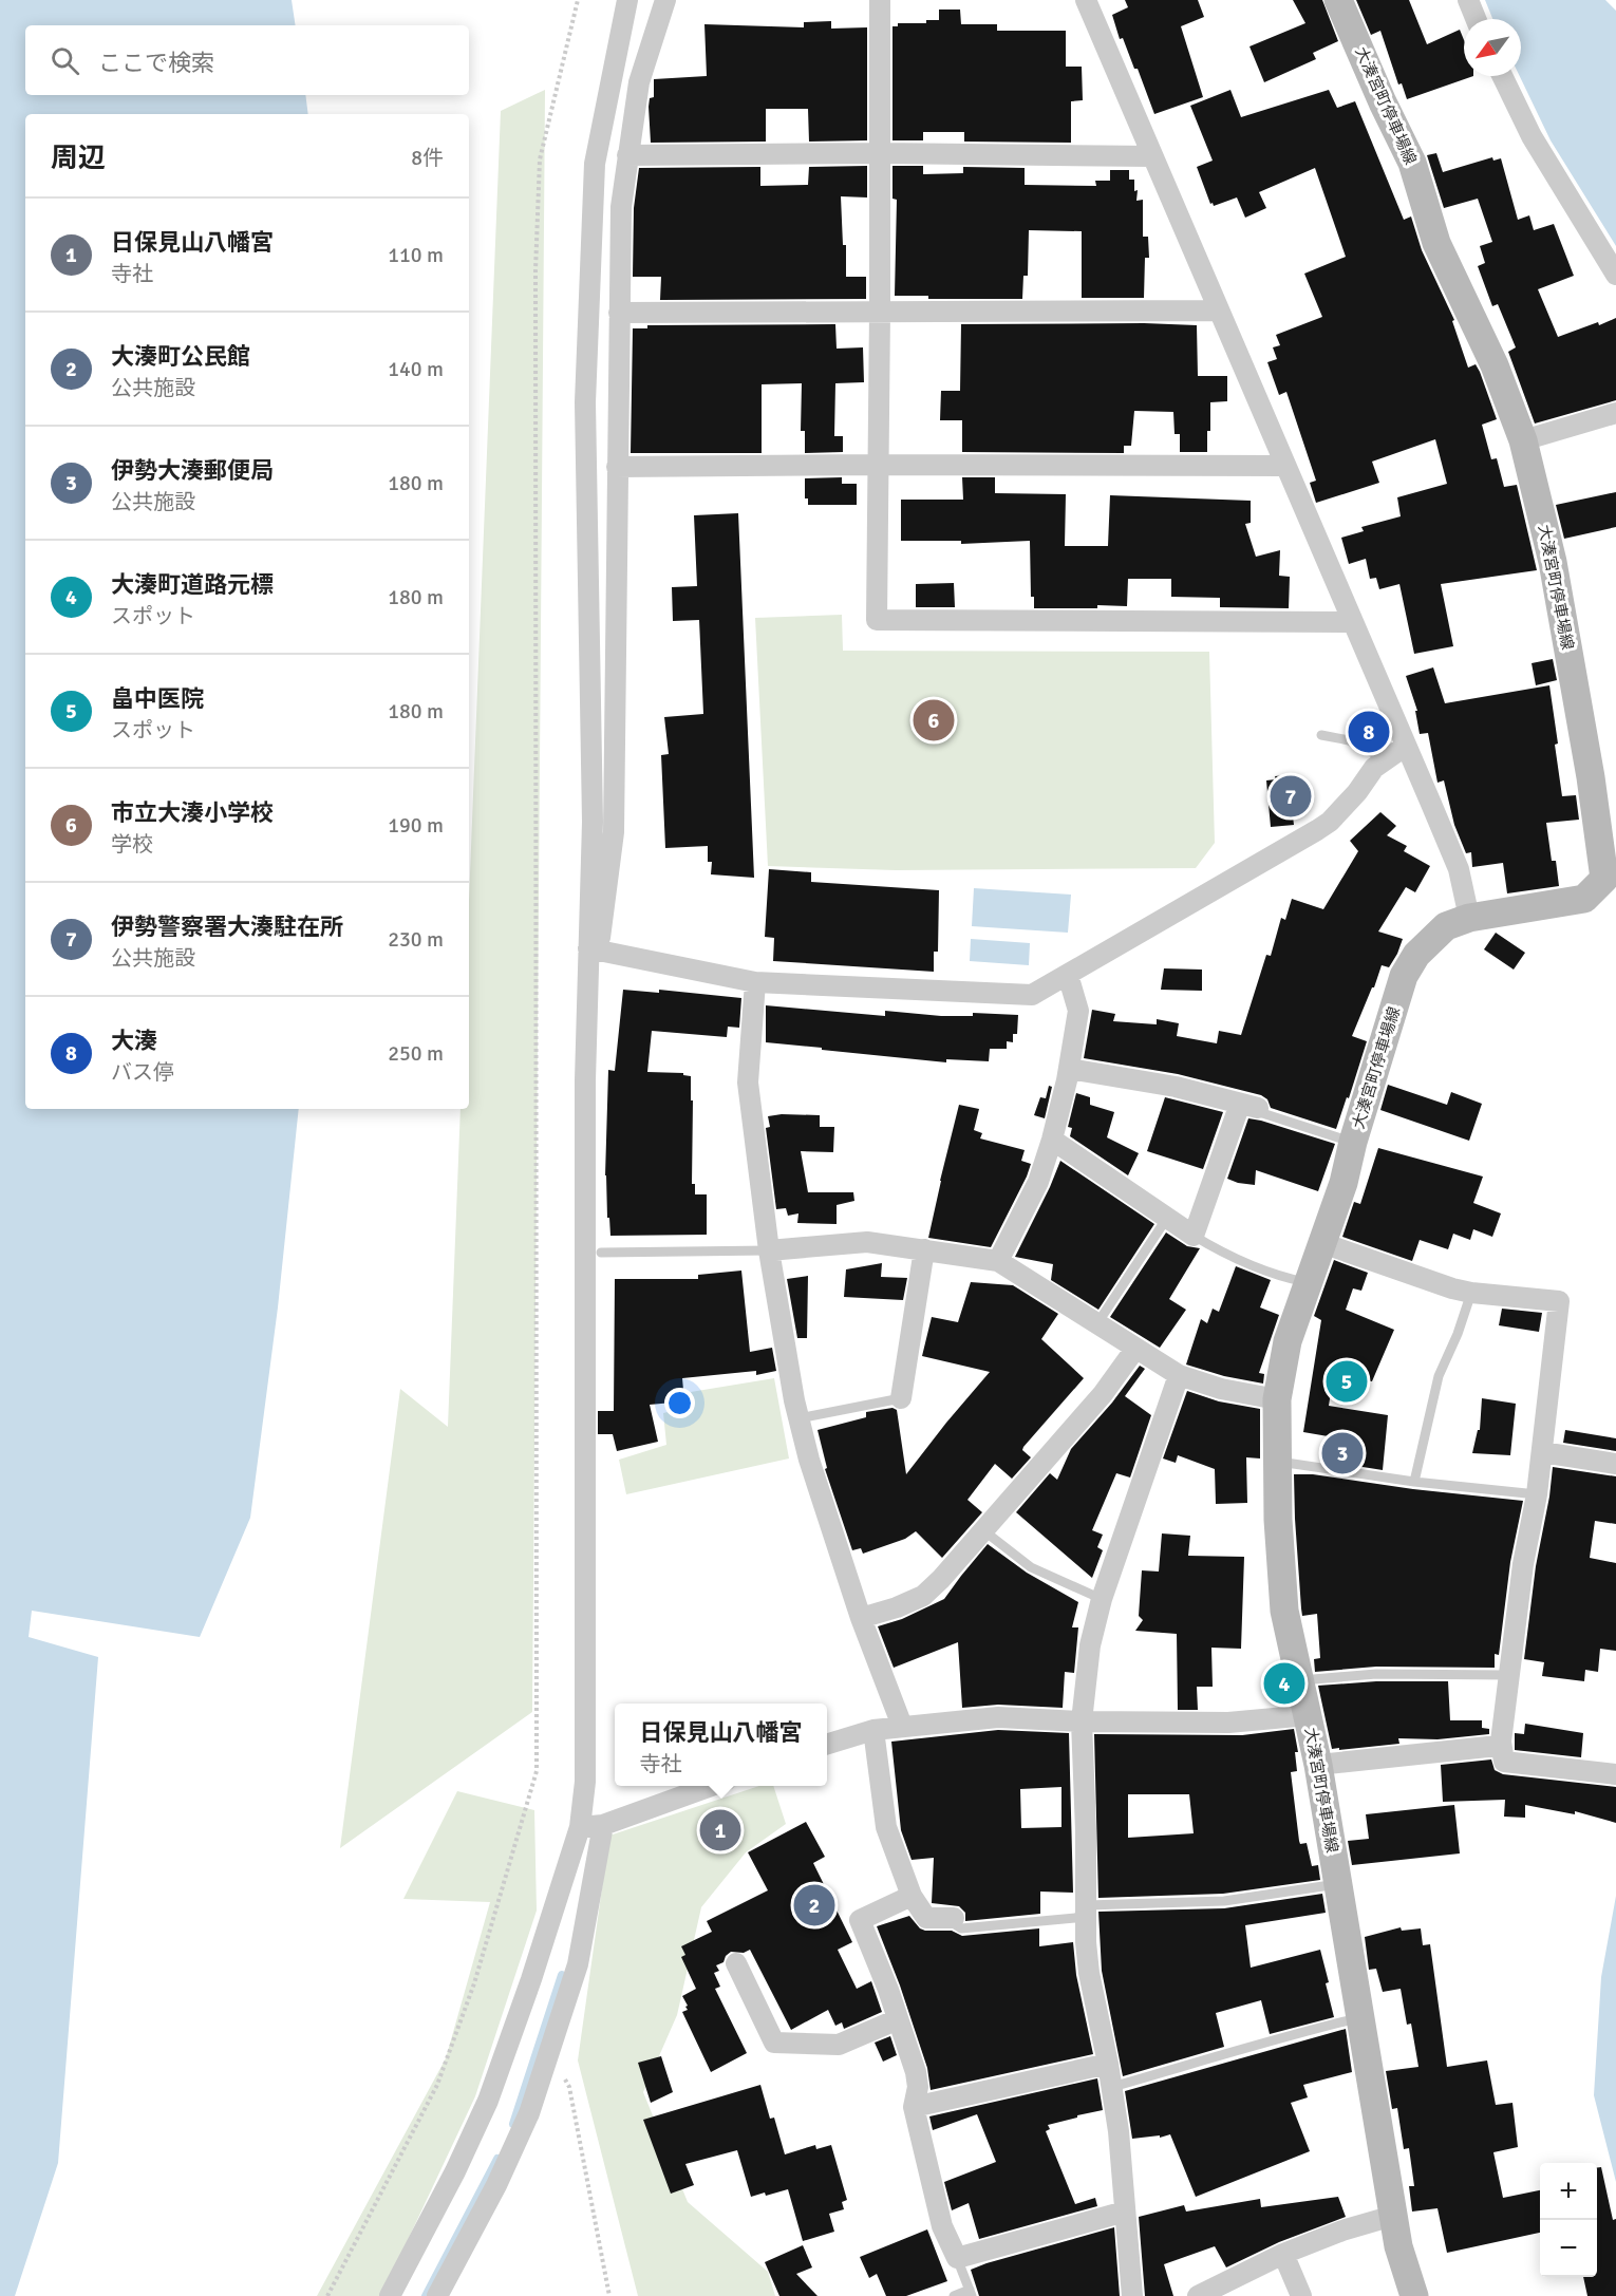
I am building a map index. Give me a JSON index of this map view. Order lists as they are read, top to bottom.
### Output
{
  "streets": {
    "main road": ["大湊宮町停車場線"]
  },
  "north": "bottom left",
  "page": {
    "search": "ここで検索",
    "heading": ["周辺", "8件"],
    "list": [
      {
        "mark": "1",
        "name": "日保見山八幡宮",
        "note": "寺社",
        "value": "110 m"
      },
      {
        "mark": "2",
        "name": "大湊町公民館",
        "note": "公共施設",
        "value": "140 m"
      },
      {
        "mark": "3",
        "name": "伊勢大湊郵便局",
        "note": "公共施設",
        "value": "180 m"
      },
      {
        "mark": "4",
        "name": "大湊町道路元標",
        "note": "スポット",
        "value": "180 m"
      },
      {
        "mark": "5",
        "name": "畠中医院",
        "note": "スポット",
        "value": "180 m"
      },
      {
        "mark": "6",
        "name": "市立大湊小学校",
        "note": "学校",
        "value": "190 m"
      },
      {
        "mark": "7",
        "name": "伊勢警察署大湊駐在所",
        "note": "公共施設",
        "value": "230 m"
      },
      {
        "mark": "8",
        "name": "大湊",
        "note": "バス停",
        "value": "250 m"
      }
    ],
    "pins": [
      "6",
      "8",
      "7",
      "5",
      "3",
      "4",
      "1",
      "2"
    ],
    "popup": ["日保見山八幡宮", "寺社"],
    "map_buttons": ["+", "−"]
  }
}
